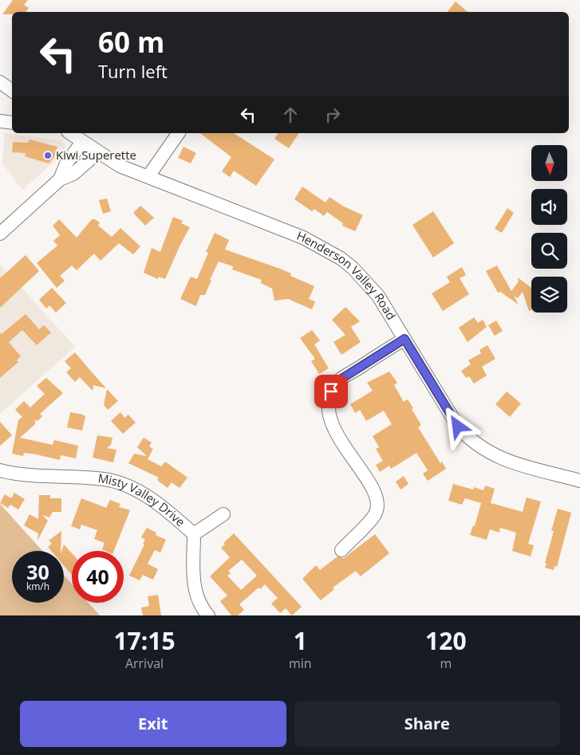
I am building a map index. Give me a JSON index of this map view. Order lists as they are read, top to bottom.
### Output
{
  "streets": {
    "street": ["Henderson Valley Road", "Misty Valley Drive"]
  },
  "places": ["Kiwi Superette"],
  "north": "bottom",
  "page": {
    "turn": ["60 m", "Turn left"],
    "speed": "30 km/h",
    "limit": "40",
    "eta": [
      "17:15",
      "Arrival",
      "1",
      "min",
      "120",
      "m"
    ],
    "buttons": ["Exit", "Share"]
  }
}
